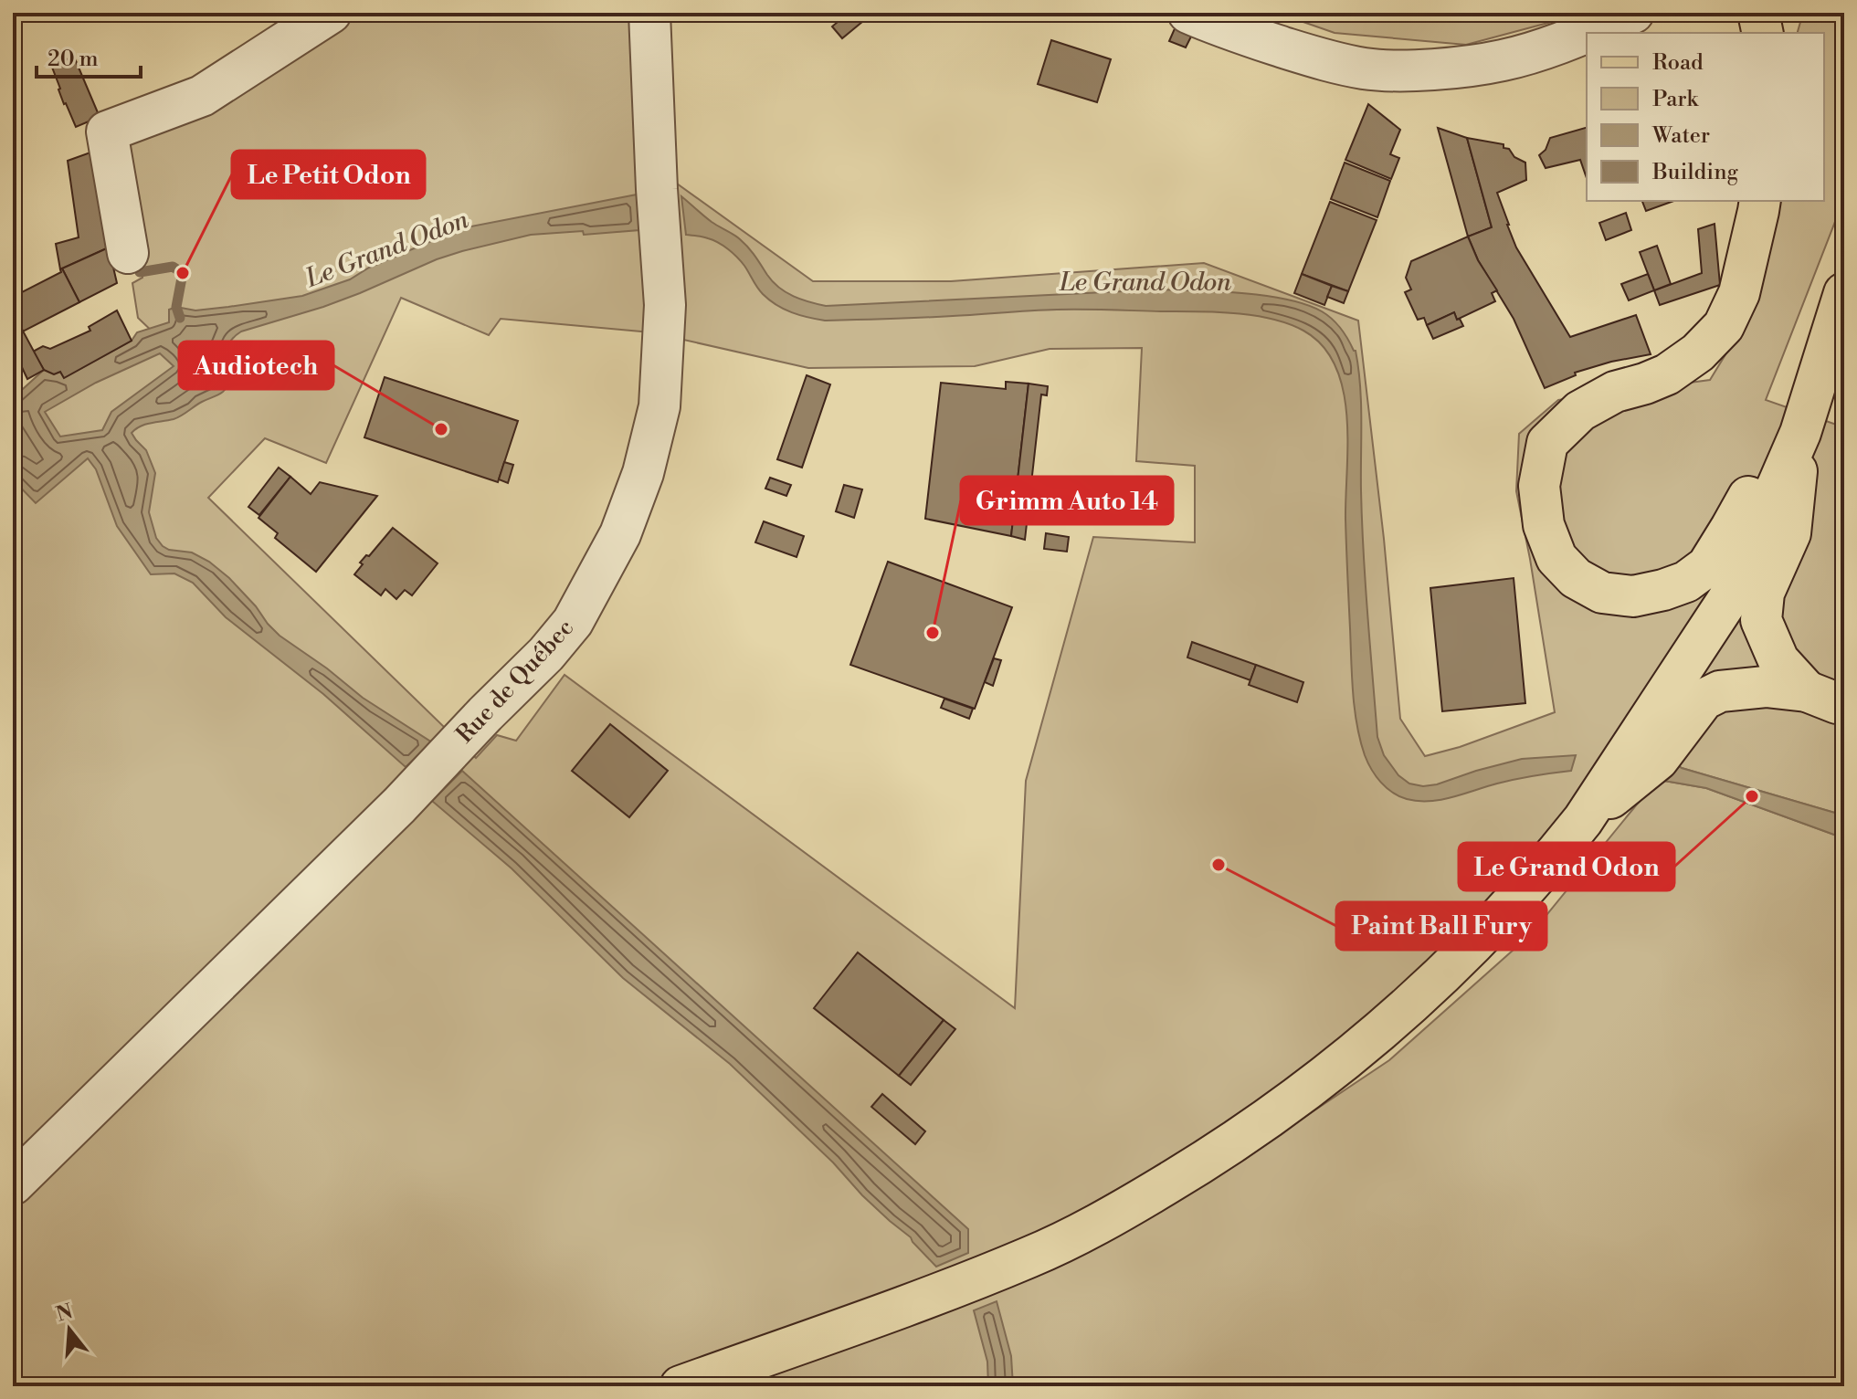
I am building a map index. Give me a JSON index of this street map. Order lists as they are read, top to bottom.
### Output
{
  "streets": {
    "street": ["Rue de Québec"]
  },
  "water": ["Le Grand Odon"],
  "places": [
    "Le Petit Odon",
    "Audiotech",
    "Grimm Auto 14",
    "Le Grand Odon",
    "Paint Ball Fury"
  ],
  "legend": [
    "Road",
    "Park",
    "Water",
    "Building"
  ],
  "scale_bar": "20 m",
  "north": "top"
}
